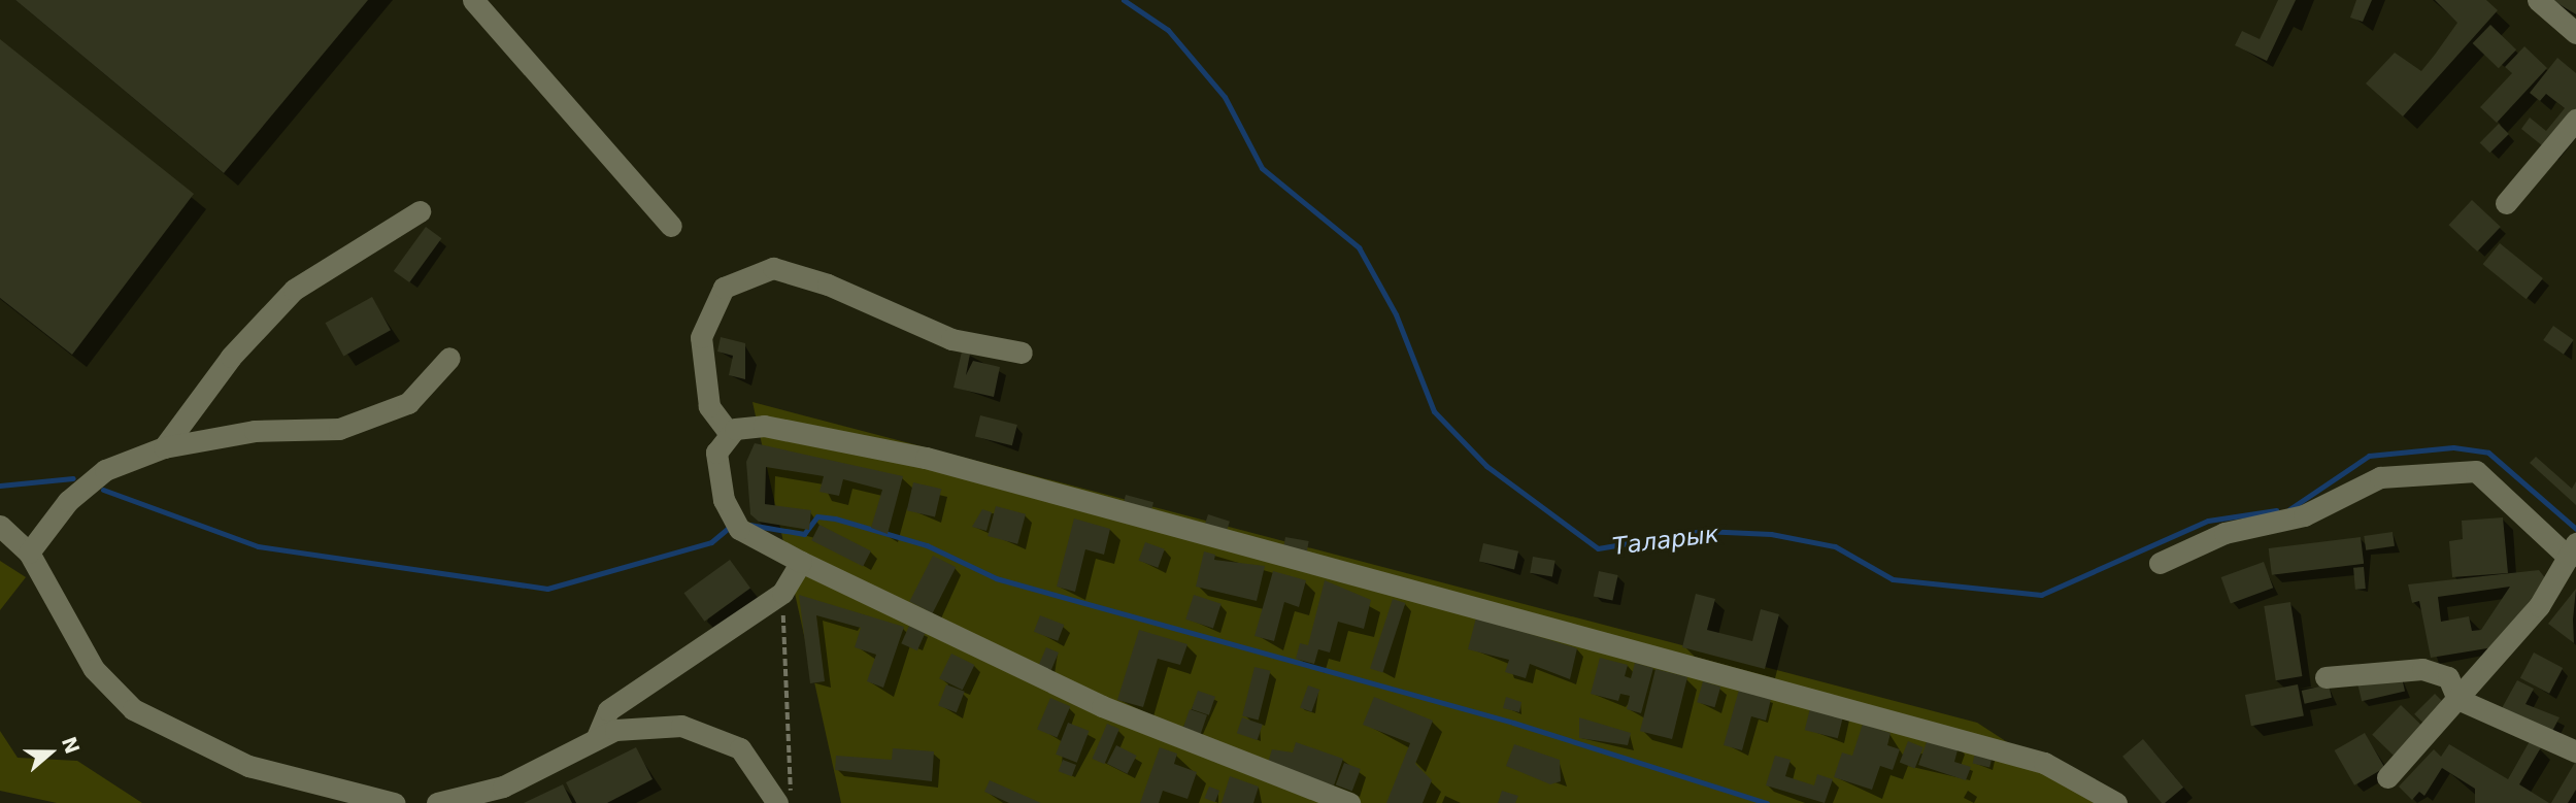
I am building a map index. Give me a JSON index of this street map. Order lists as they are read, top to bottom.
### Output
{
  "water": ["Таларык"],
  "north": "right"
}
